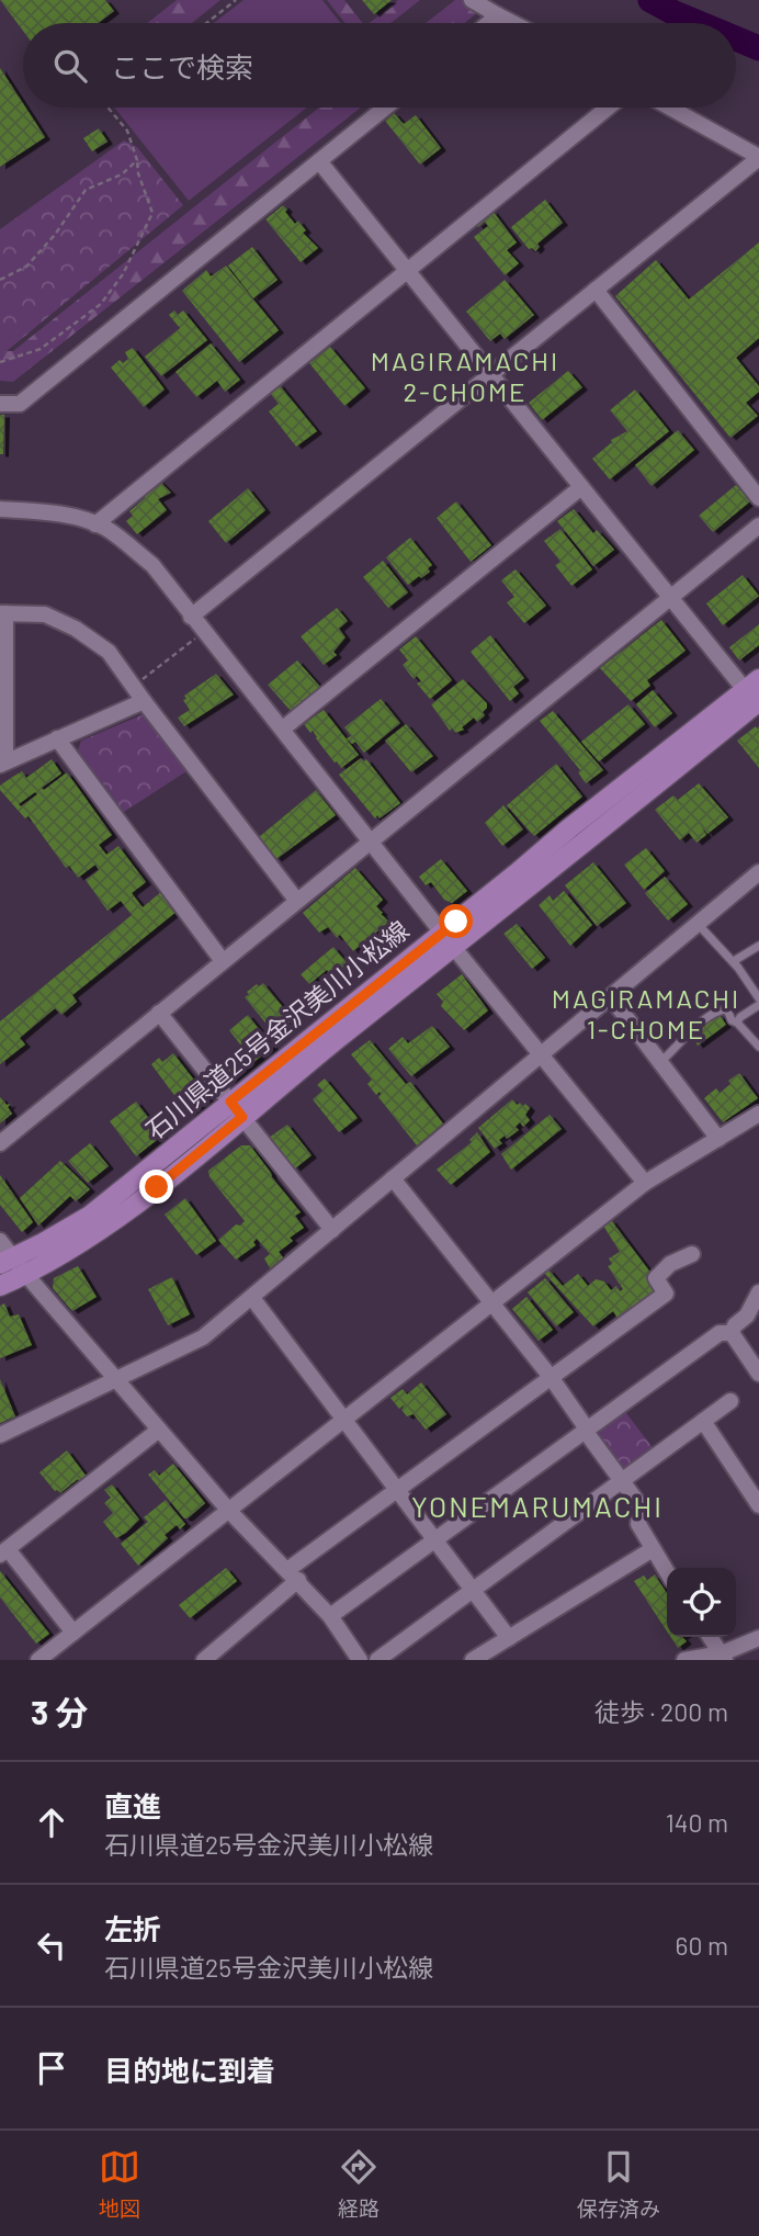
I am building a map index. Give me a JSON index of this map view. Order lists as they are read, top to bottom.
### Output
{
  "streets": {
    "main road": ["石川県道25号金沢美川小松線"]
  },
  "districts": ["MAGIRAMACHI 2-CHOME", "MAGIRAMACHI 1-CHOME", "YONEMARUMACHI"],
  "page": {
    "search": "ここで検索",
    "heading": ["3 分", "徒歩 · 200 m"],
    "list": [
      ["直進", "石川県道25号金沢美川小松線", "140 m"],
      ["左折", "石川県道25号金沢美川小松線", "60 m"],
      "目的地に到着"
    ],
    "nav": ["地図", "経路", "保存済み"]
  }
}
